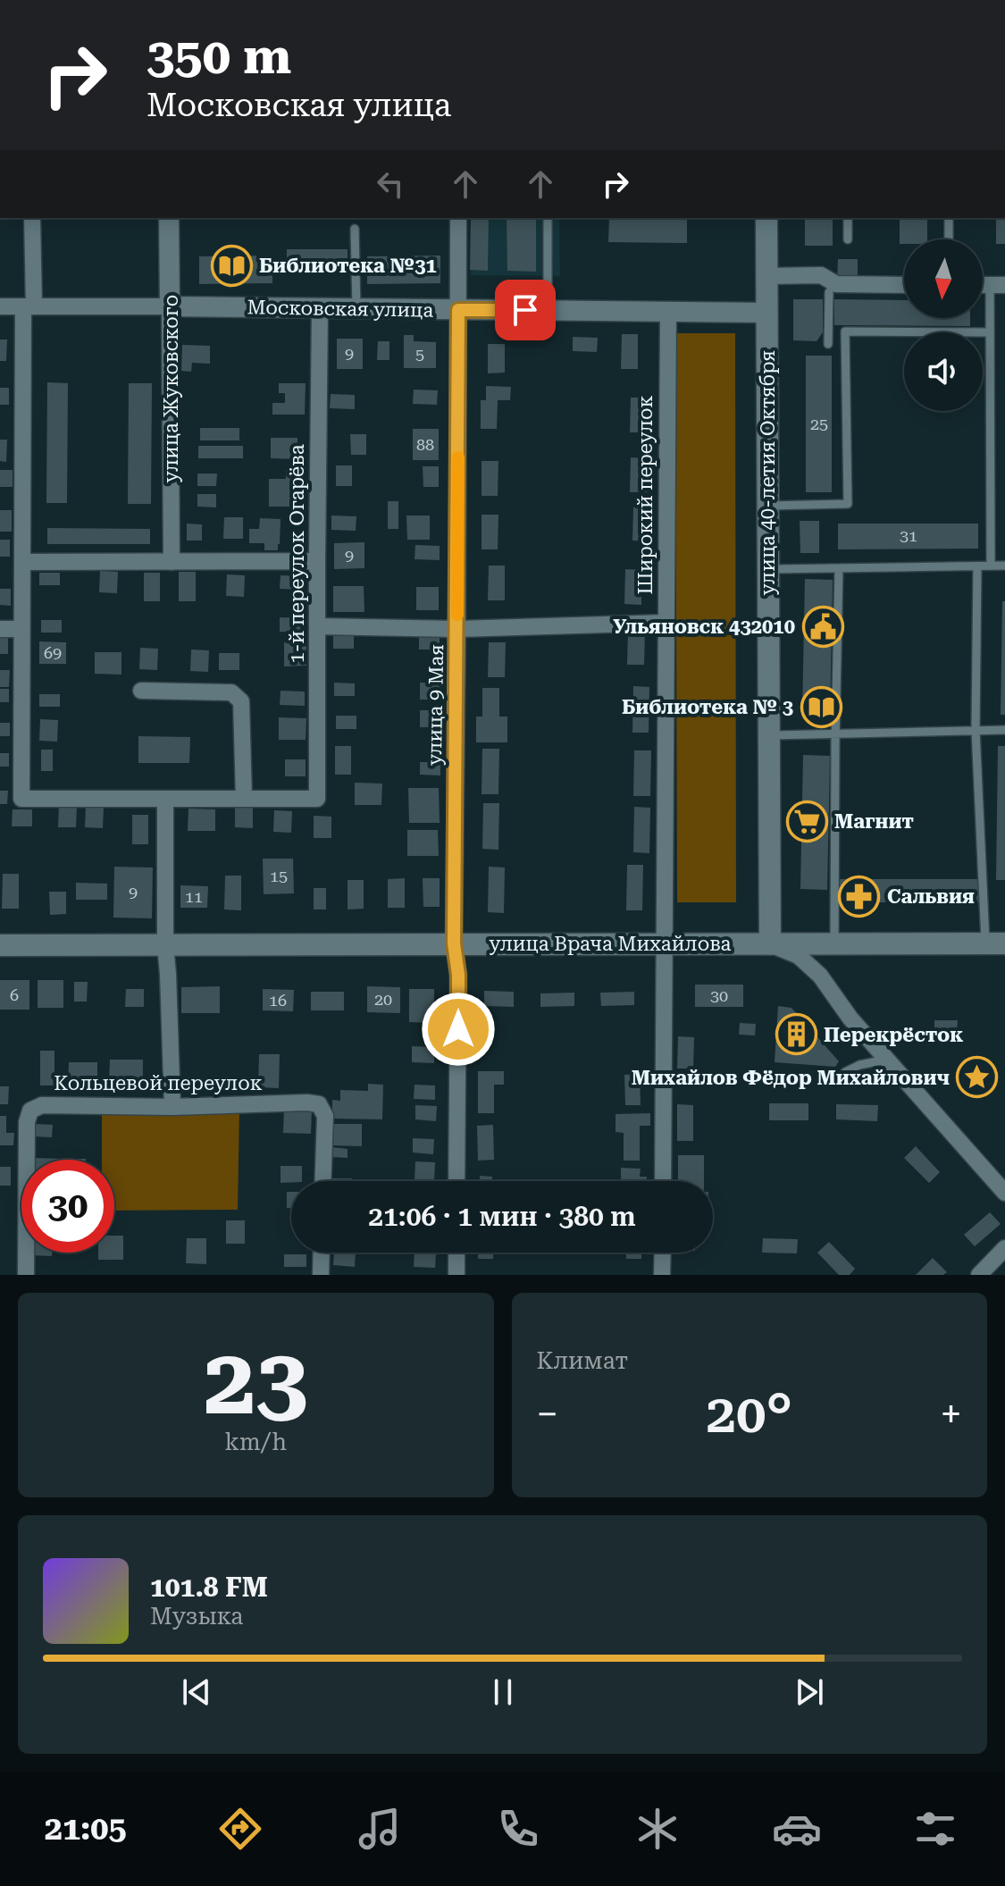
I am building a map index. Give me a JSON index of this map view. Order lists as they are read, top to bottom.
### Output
{
  "streets": {
    "main road": ["улица 40-летия Октября", "улица Врача Михайлова"],
    "street": [
      "Московская улица",
      "улица Жуковского",
      "Широкий переулок",
      "1-й переулок Огарёва",
      "улица 9 Мая",
      "Кольцевой переулок"
    ]
  },
  "crossings": [
    ["Московская улица", "улица Жуковского"],
    ["Московская улица", "улица 40-летия Октября"],
    ["Московская улица", "Широкий переулок"],
    ["Московская улица", "1-й переулок Огарёва"],
    ["Московская улица", "улица 9 Мая"],
    ["улица 40-летия Октября", "улица Врача Михайлова"],
    ["Широкий переулок", "улица Врача Михайлова"],
    ["улица 9 Мая", "улица Врача Михайлова"]
  ],
  "places": {
    "library": ["Библиотека №31", "Библиотека № 3"],
    "public building": ["Ульяновск 432010"],
    "supermarket": ["Магнит"],
    "pharmacy": ["Сальвия"],
    "building": ["Перекрёсток"],
    "place": ["Михайлов Фёдор Михайлович"]
  },
  "house_numbers": [
    "9",
    "5",
    "25",
    "88",
    "31",
    "9",
    "69",
    "15",
    "9",
    "11",
    "6",
    "30",
    "20",
    "16"
  ],
  "north": "bottom",
  "page": {
    "turn": ["350 m", "Московская улица"],
    "limit": "30",
    "trip": "21:06 · 1 мин · 380 m",
    "tile": [
      ["23", "km/h"],
      "Климат"
    ],
    "heat": ["−", "20°", "+"],
    "song": ["101.8 FM", "Музыка"],
    "tabs": "21:05"
  }
}
